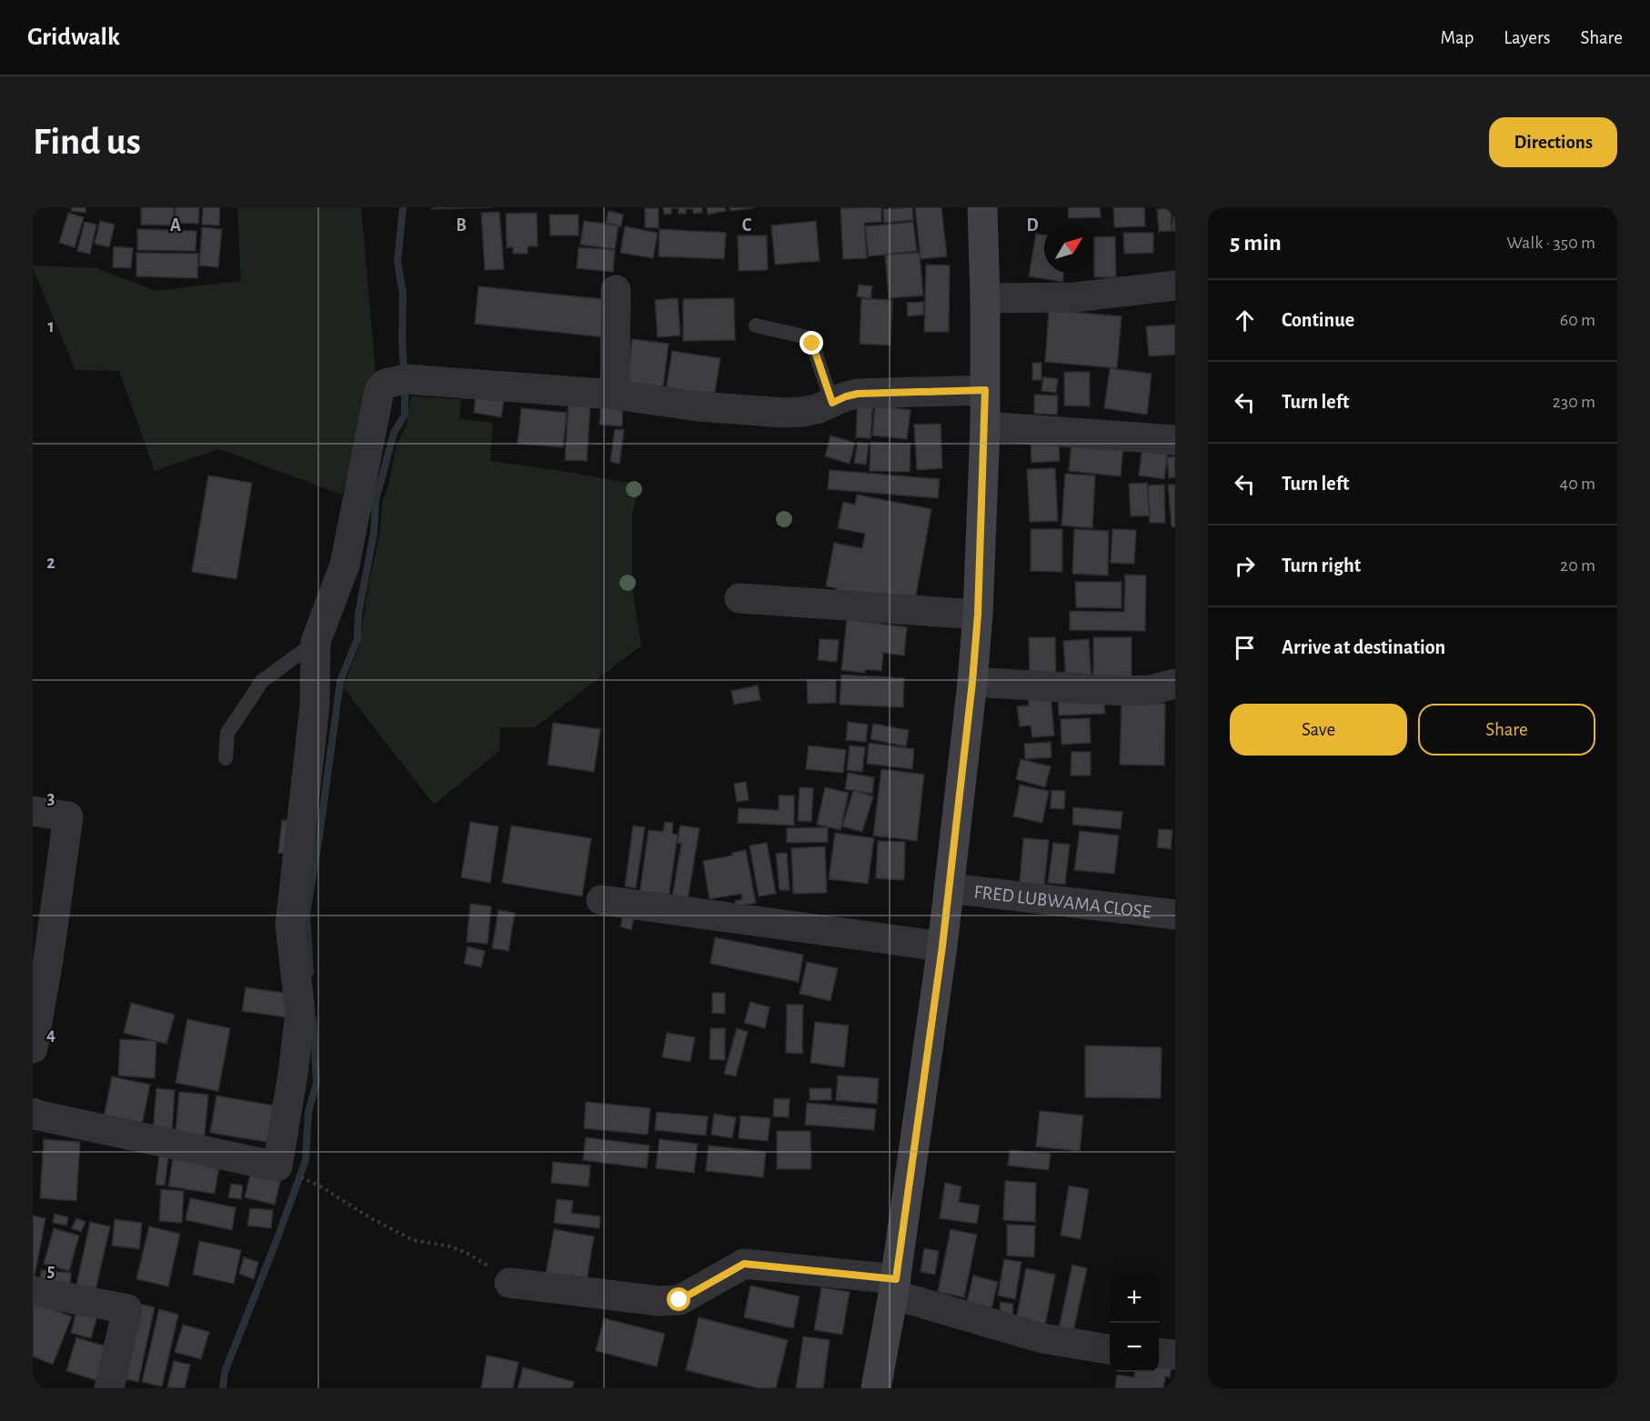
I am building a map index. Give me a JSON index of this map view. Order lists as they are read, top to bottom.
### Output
{
  "streets": {
    "street": ["FRED LUBWAMA CLOSE"]
  },
  "north": "top right",
  "page": {
    "header": "Gridwalk",
    "nav": ["Map", "Layers", "Share"],
    "buttons": [
      "Directions",
      ["Save", "Share"]
    ],
    "title": "Find us",
    "heading": ["5 min", "Walk · 350 m"],
    "list": [
      ["Continue", "60 m"],
      ["Turn left", "230 m"],
      ["Turn left", "40 m"],
      ["Turn right", "20 m"],
      "Arrive at destination"
    ],
    "map_buttons": ["+", "−"]
  },
  "grid": {
    "columns": [
      "A",
      "B",
      "C",
      "D"
    ],
    "rows": [
      "1",
      "2",
      "3",
      "4",
      "5"
    ]
  }
}
